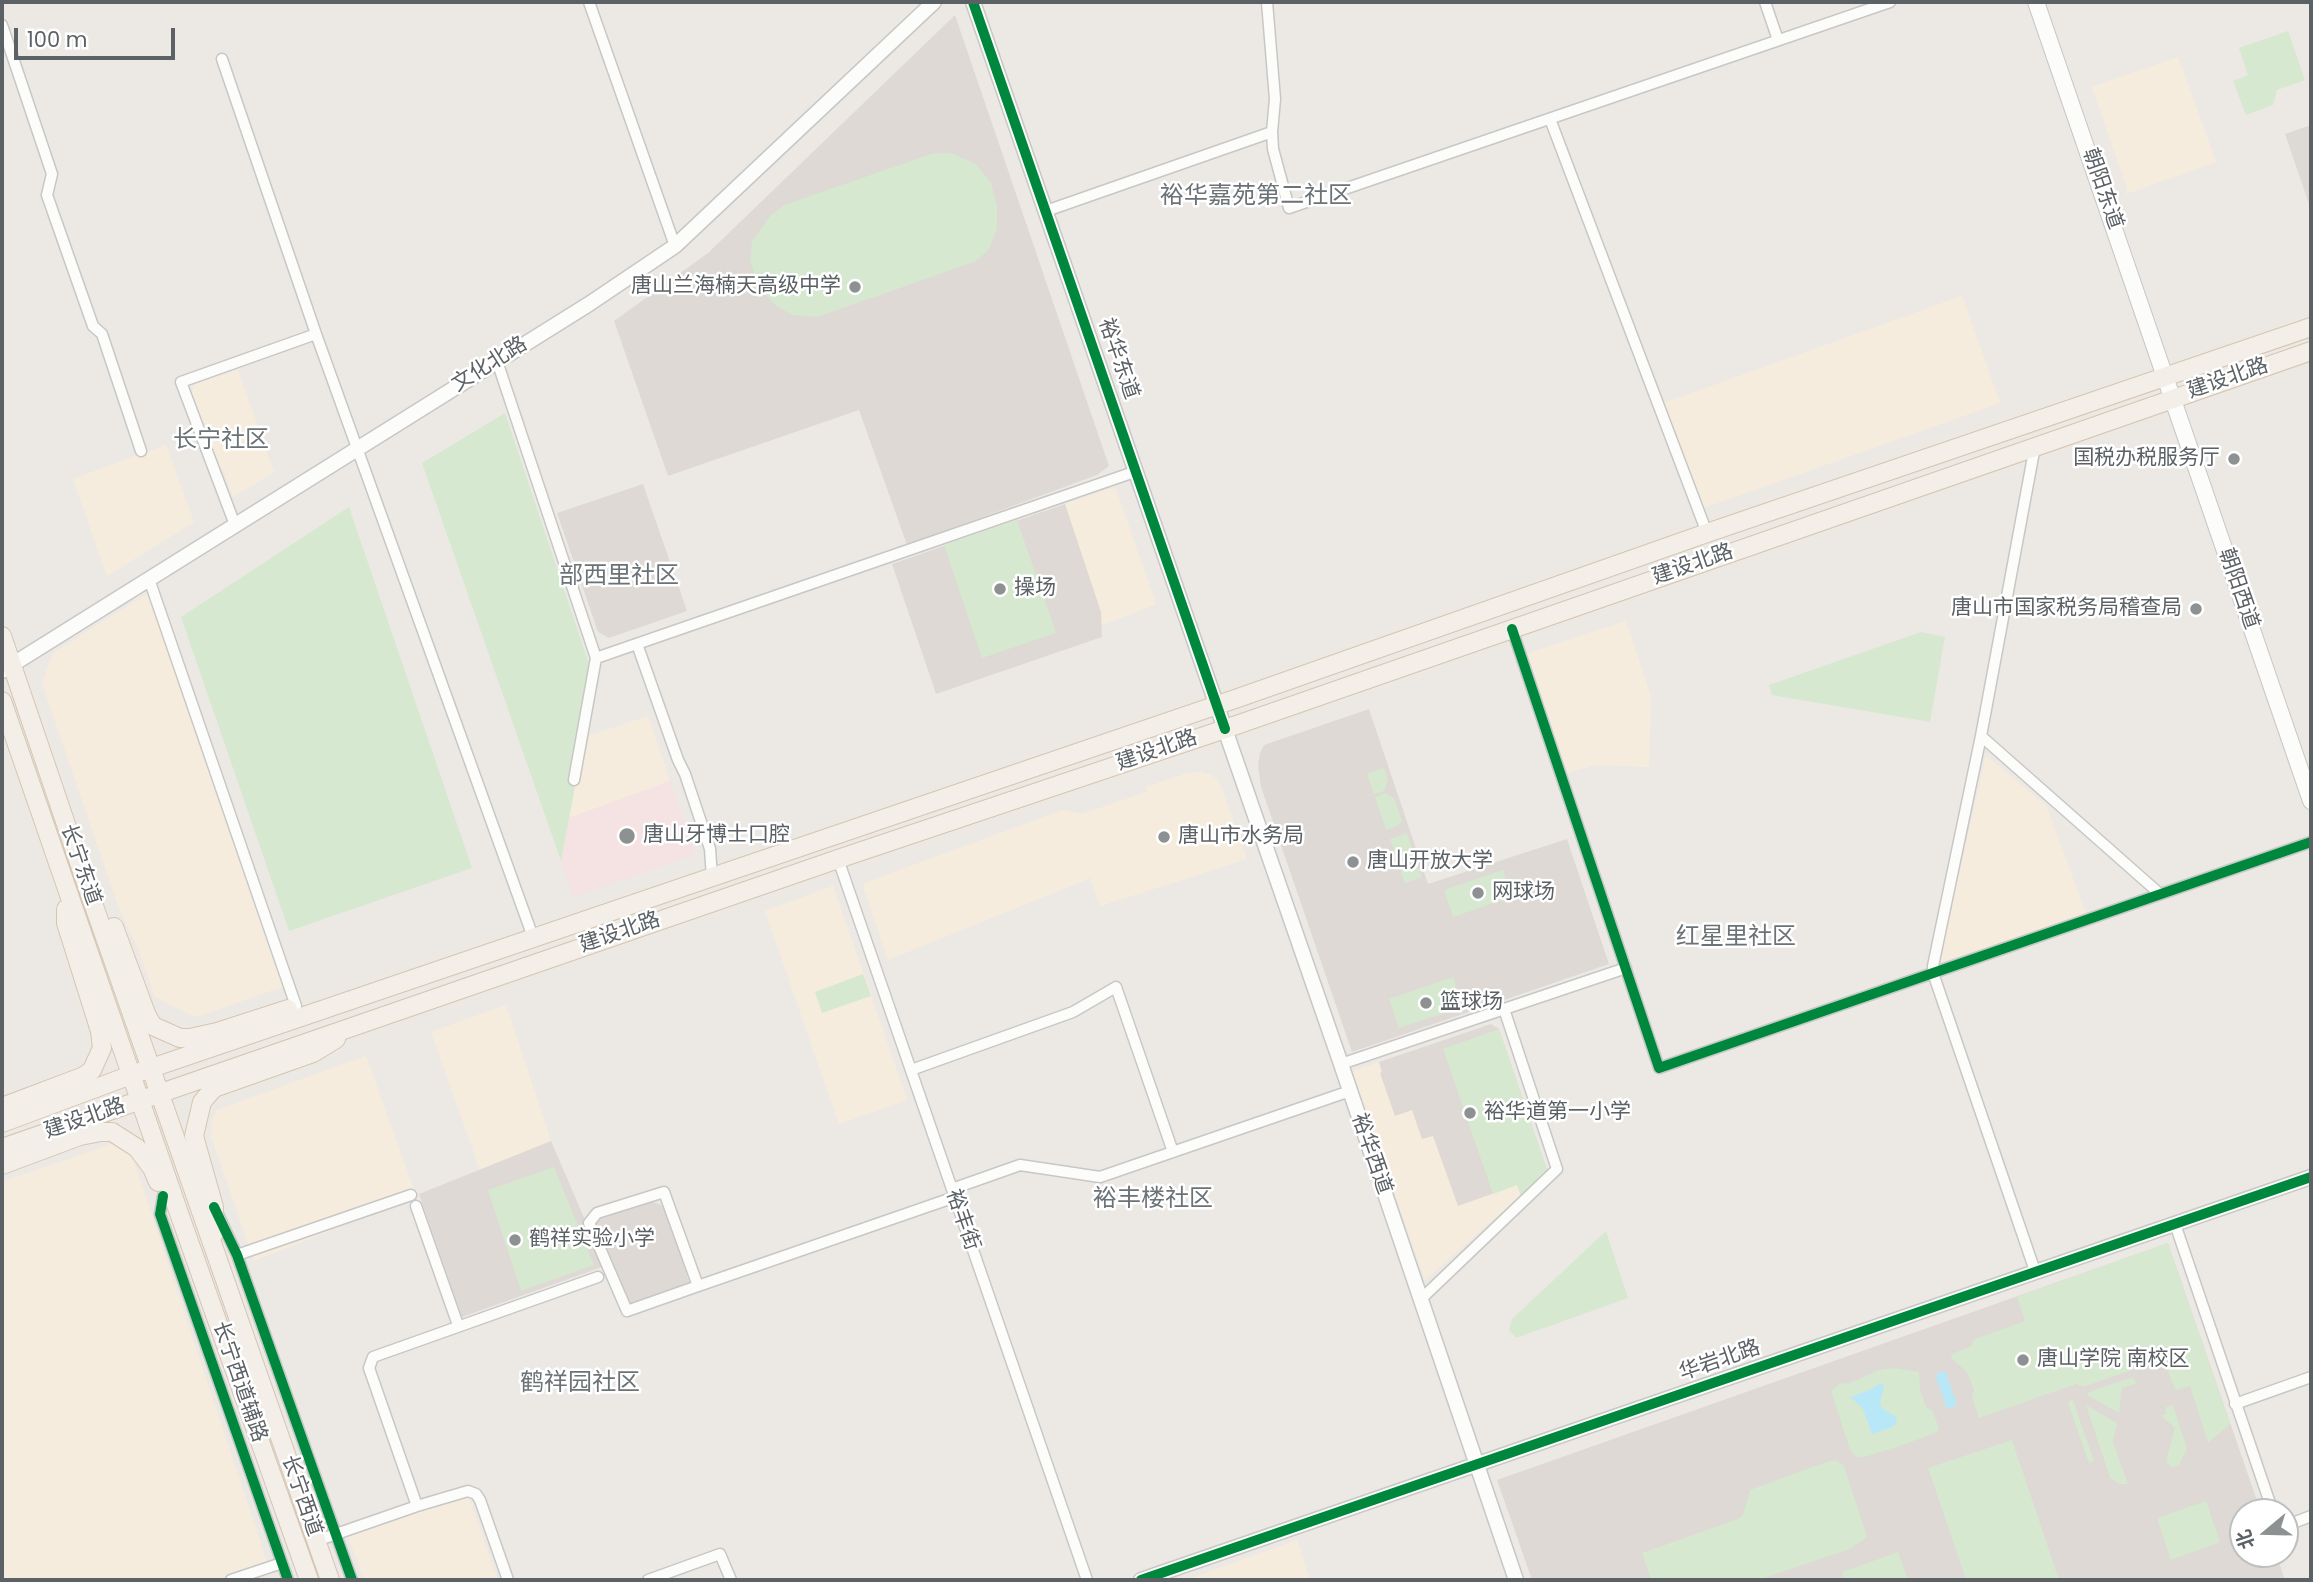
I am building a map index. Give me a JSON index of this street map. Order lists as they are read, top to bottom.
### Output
{
  "streets": {
    "main road": [
      "朝阳东道",
      "建设北路",
      "朝阳西道",
      "长宁东道",
      "长宁西道"
    ],
    "street": [
      "裕华东道",
      "文化北路",
      "裕华西道",
      "裕丰街",
      "华岩北路",
      "长宁西道辅路"
    ]
  },
  "crossings": [
    ["朝阳东道", "建设北路"],
    ["朝阳东道", "朝阳西道"],
    ["裕华东道", "建设北路"],
    ["裕华东道", "裕华西道"],
    ["文化北路", "长宁东道"],
    ["建设北路", "朝阳西道"],
    ["建设北路", "长宁东道"],
    ["建设北路", "裕华西道"],
    ["建设北路", "裕丰街"],
    ["建设北路", "长宁西道"],
    ["长宁东道", "长宁西道"],
    ["裕华西道", "华岩北路"]
  ],
  "districts": [
    "裕华嘉苑第二社区",
    "长宁社区",
    "部西里社区",
    "红星里社区",
    "裕丰楼社区",
    "鹤祥园社区"
  ],
  "places": [
    "唐山兰海楠天高级中学",
    "国税办税服务厅",
    "操场",
    "唐山市国家税务局稽查局",
    "唐山牙博士口腔",
    "唐山市水务局",
    "唐山开放大学",
    "网球场",
    "篮球场",
    "裕华道第一小学",
    "鹤祥实验小学",
    "唐山学院 南校区"
  ],
  "scale_bar": "100 m",
  "north": "left"
}
